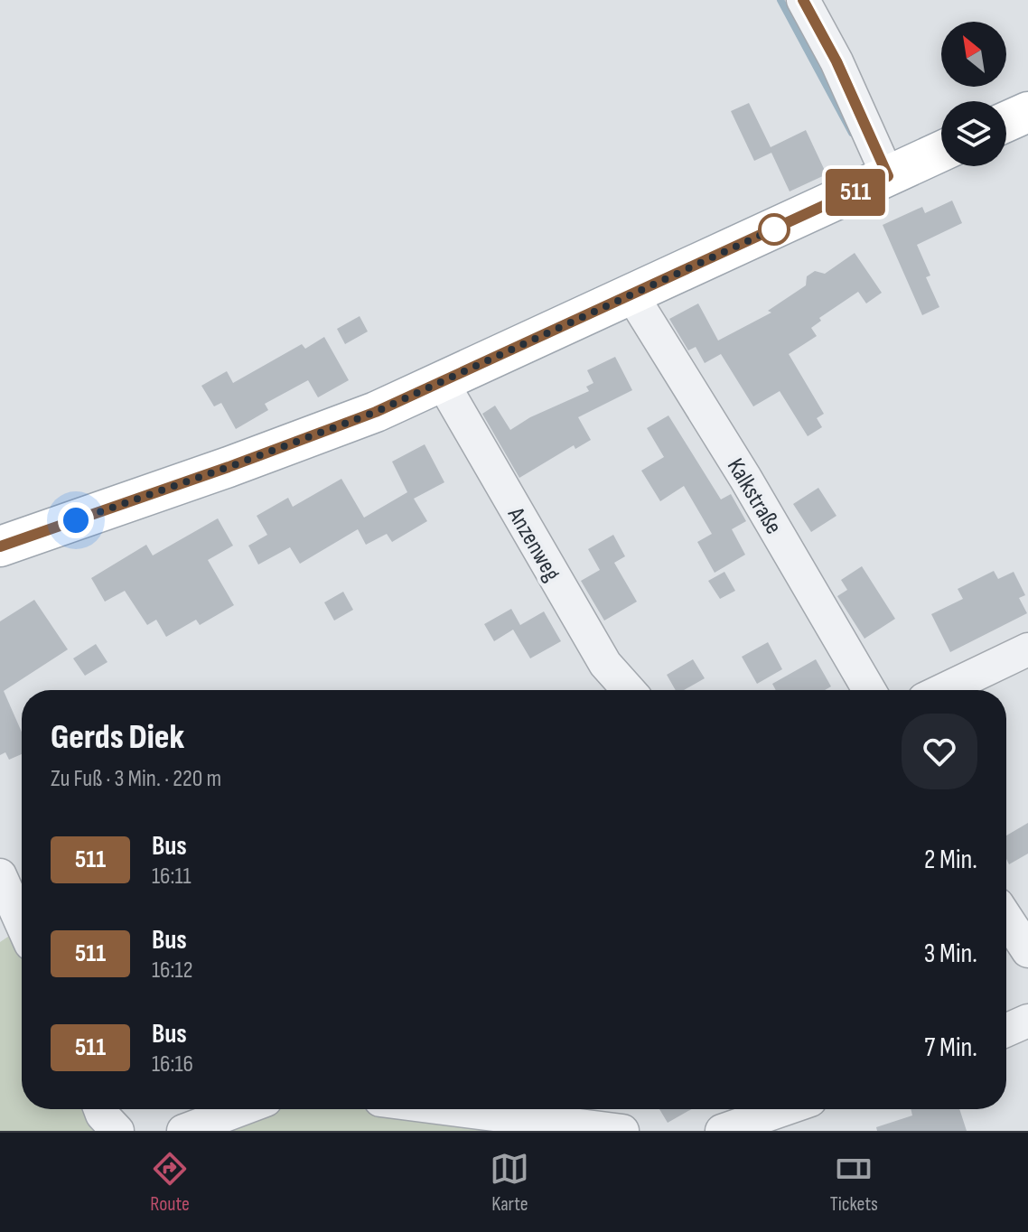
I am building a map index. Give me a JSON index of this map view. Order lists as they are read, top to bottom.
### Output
{
  "streets": {
    "street": ["Kalkstraße", "Anzenweg"]
  },
  "lines": ["bus line 511"],
  "north": "top left",
  "page": {
    "on_map": "511",
    "heading": ["Gerds Diek", "Zu Fuß · 3 Min. · 220 m"],
    "list": [
      {
        "mark": "511",
        "name": "Bus",
        "note": "16:11",
        "value": "2 Min."
      },
      {
        "mark": "511",
        "name": "Bus",
        "note": "16:12",
        "value": "3 Min."
      },
      {
        "mark": "511",
        "name": "Bus",
        "note": "16:16",
        "value": "7 Min."
      }
    ],
    "tabs": ["Route", "Karte", "Tickets"]
  }
}
